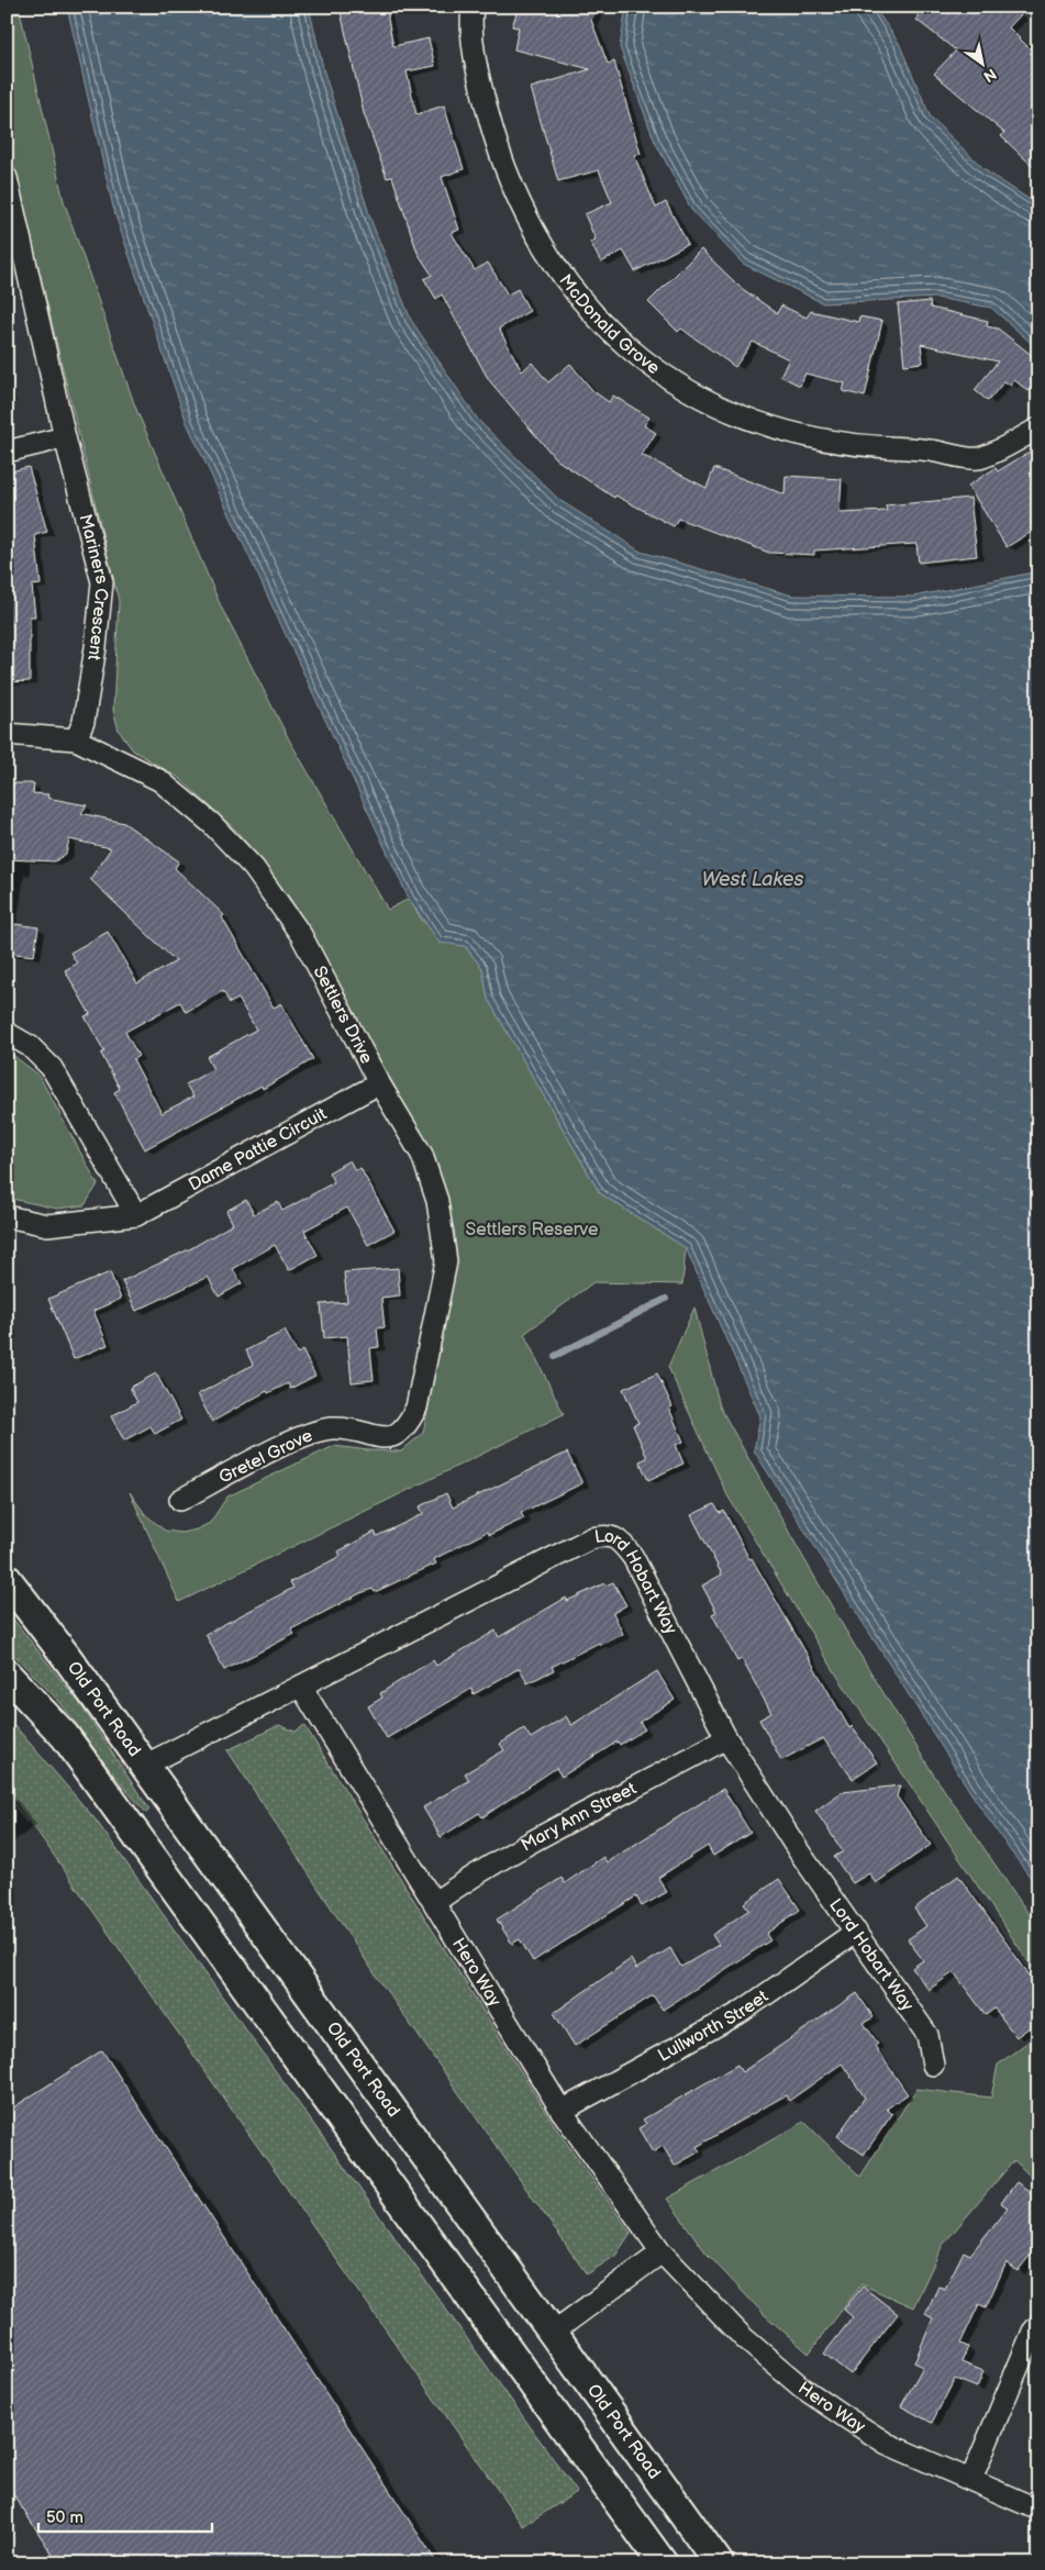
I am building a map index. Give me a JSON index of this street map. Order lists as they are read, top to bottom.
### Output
{
  "streets": {
    "main road": ["Old Port Road"],
    "street": [
      "McDonald Grove",
      "Mariners Crescent",
      "Settlers Drive",
      "Dame Pattie Circuit",
      "Gretel Grove",
      "Lord Hobart Way",
      "Mary Ann Street",
      "Hero Way",
      "Lullworth Street"
    ]
  },
  "crossings": [
    ["Mariners Crescent", "Settlers Drive"],
    ["Settlers Drive", "Dame Pattie Circuit"],
    ["Settlers Drive", "Gretel Grove"],
    ["Lord Hobart Way", "Old Port Road"],
    ["Lord Hobart Way", "Mary Ann Street"],
    ["Lord Hobart Way", "Hero Way"],
    ["Lord Hobart Way", "Lullworth Street"],
    ["Mary Ann Street", "Hero Way"],
    ["Hero Way", "Lullworth Street"]
  ],
  "water": ["West Lakes"],
  "parks": ["Settlers Reserve"],
  "scale_bar": "50 m",
  "north": "bottom right"
}
